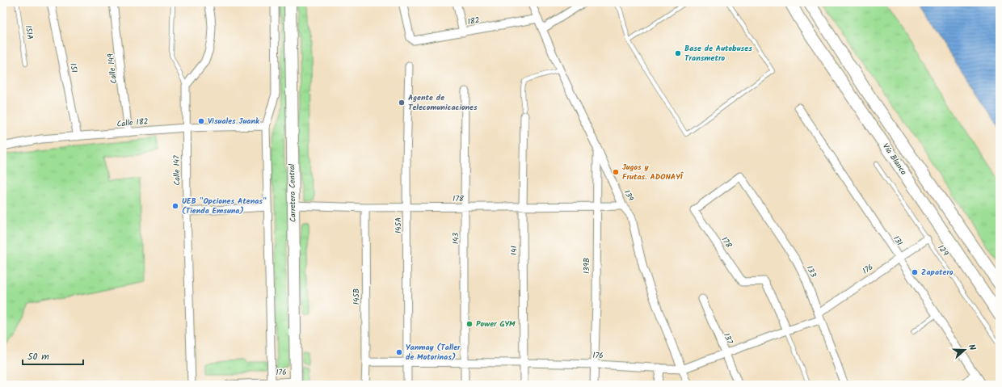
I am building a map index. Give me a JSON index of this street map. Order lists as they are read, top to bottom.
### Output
{
  "streets": {
    "main road": ["Vía Blanca", "Carretera Central"],
    "street": [
      "182",
      "151",
      "Calle 149",
      "Calle 182",
      "Calle 147",
      "139",
      "178",
      "145A",
      "143",
      "131",
      "141",
      "139B",
      "176",
      "133",
      "145B",
      "137"
    ],
    "lane": ["151A", "129"]
  },
  "crossings": [
    ["182", "139"],
    ["151", "Calle 182"],
    ["Calle 149", "Calle 182"],
    ["Calle 182", "Calle 147"],
    ["Carretera Central", "178"],
    ["Carretera Central", "176"],
    ["139", "178"],
    ["139", "139B"],
    ["139", "176"],
    ["178", "145A"],
    ["178", "143"],
    ["178", "141"],
    ["178", "139B"],
    ["178", "176"],
    ["178", "133"],
    ["178", "145B"],
    ["145A", "176"],
    ["143", "176"],
    ["131", "176"],
    ["141", "176"],
    ["129", "176"],
    ["139B", "176"],
    ["176", "133"],
    ["176", "145B"],
    ["176", "137"]
  ],
  "places": [
    "Base de Autobuses Transmetro",
    "Agente de Telecomunicaciones",
    "Visuales Juank",
    "Jugos y Frutas. ADONAYÎ",
    "UEB \"Opciones Atenas\" (Tienda Emsuna)",
    "Zapatero",
    "Power GYM",
    "Yanmay (Taller de Motorinas)"
  ],
  "scale_bar": "50 m",
  "north": "right"
}
